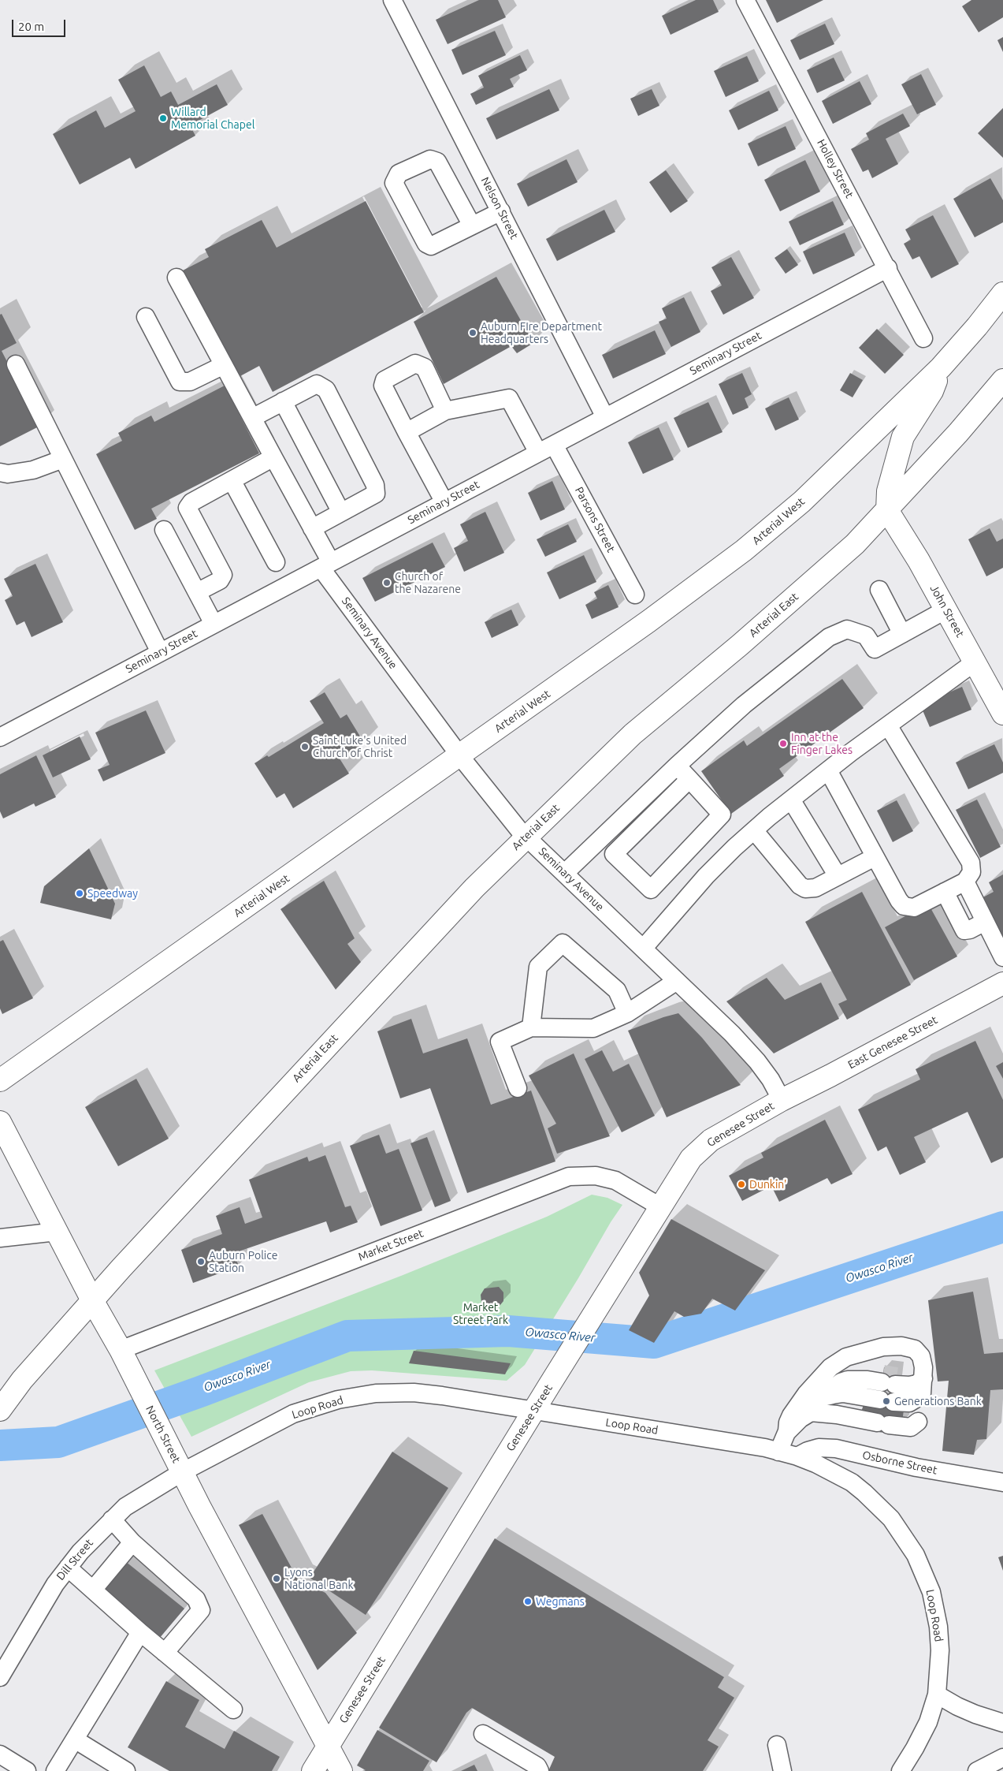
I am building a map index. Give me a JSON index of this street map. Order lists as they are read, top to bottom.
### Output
{
  "streets": {
    "main road": [
      "Arterial West",
      "John Street",
      "Arterial East",
      "East Genesee Street",
      "Genesee Street",
      "North Street"
    ],
    "street": [
      "Holley Street",
      "Nelson Street",
      "Seminary Street",
      "Parsons Street",
      "Seminary Avenue",
      "Market Street",
      "Loop Road",
      "Osborne Street",
      "Dill Street"
    ]
  },
  "crossings": [
    ["Holley Street", "Seminary Street"],
    ["Nelson Street", "Seminary Street"],
    ["Seminary Street", "Parsons Street"],
    ["Seminary Street", "Seminary Avenue"],
    ["Arterial West", "Seminary Avenue"],
    ["John Street", "Arterial East"],
    ["Arterial East", "Seminary Avenue"],
    ["Arterial East", "North Street"],
    ["Seminary Avenue", "East Genesee Street"],
    ["Seminary Avenue", "Genesee Street"],
    ["East Genesee Street", "Genesee Street"],
    ["Genesee Street", "Market Street"],
    ["Genesee Street", "Loop Road"],
    ["Genesee Street", "North Street"],
    ["Market Street", "North Street"],
    ["Loop Road", "North Street"],
    ["Loop Road", "Osborne Street"],
    ["Loop Road", "Dill Street"],
    ["North Street", "Dill Street"]
  ],
  "water": ["Owasco River"],
  "parks": ["Market Street Park"],
  "places": [
    "Willard Memorial Chapel",
    "Auburn FIre Department Headquarters",
    "Church of the Nazarene",
    "Inn at the Finger Lakes",
    "Saint Luke's United Church of Christ",
    "Speedway",
    "Dunkin'",
    "Auburn Police Station",
    "Generations Bank",
    "Lyons National Bank",
    "Wegmans"
  ],
  "scale_bar": "20 m"
}
